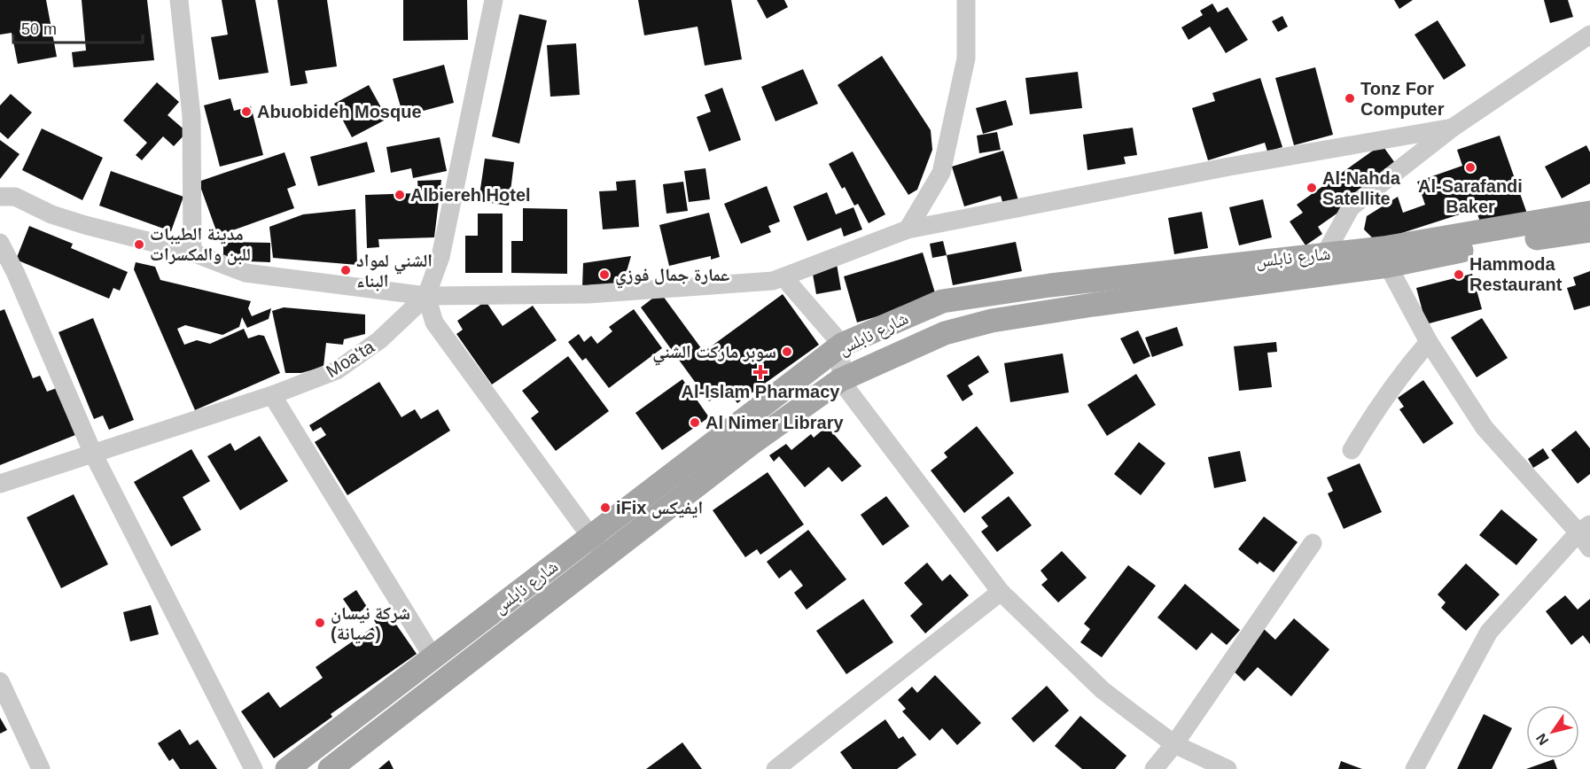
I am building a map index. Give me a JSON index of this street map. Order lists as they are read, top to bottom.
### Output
{
  "streets": {
    "main road": ["شارع نابلس"],
    "street": ["Moa'ta"]
  },
  "places": {
    "other": [
      "Tonz For Computer",
      "Abuobideh Mosque",
      "Al-Sarafandi Baker",
      "Al-Nahda Satellite",
      "Albiereh Hotel",
      "مدينة الطيبات للبن والمكسرات",
      "الشني لمواد البناء",
      "عمارة جمال فوزي",
      "Hammoda Restaurant",
      "سوبر ماركت الشني",
      "Al Nimer Library",
      "iFix ايفيكس",
      "شركة نيسان (صيانة)"
    ],
    "health": ["Al-Islam Pharmacy"]
  },
  "scale_bar": "50 m",
  "north": "bottom left"
}
